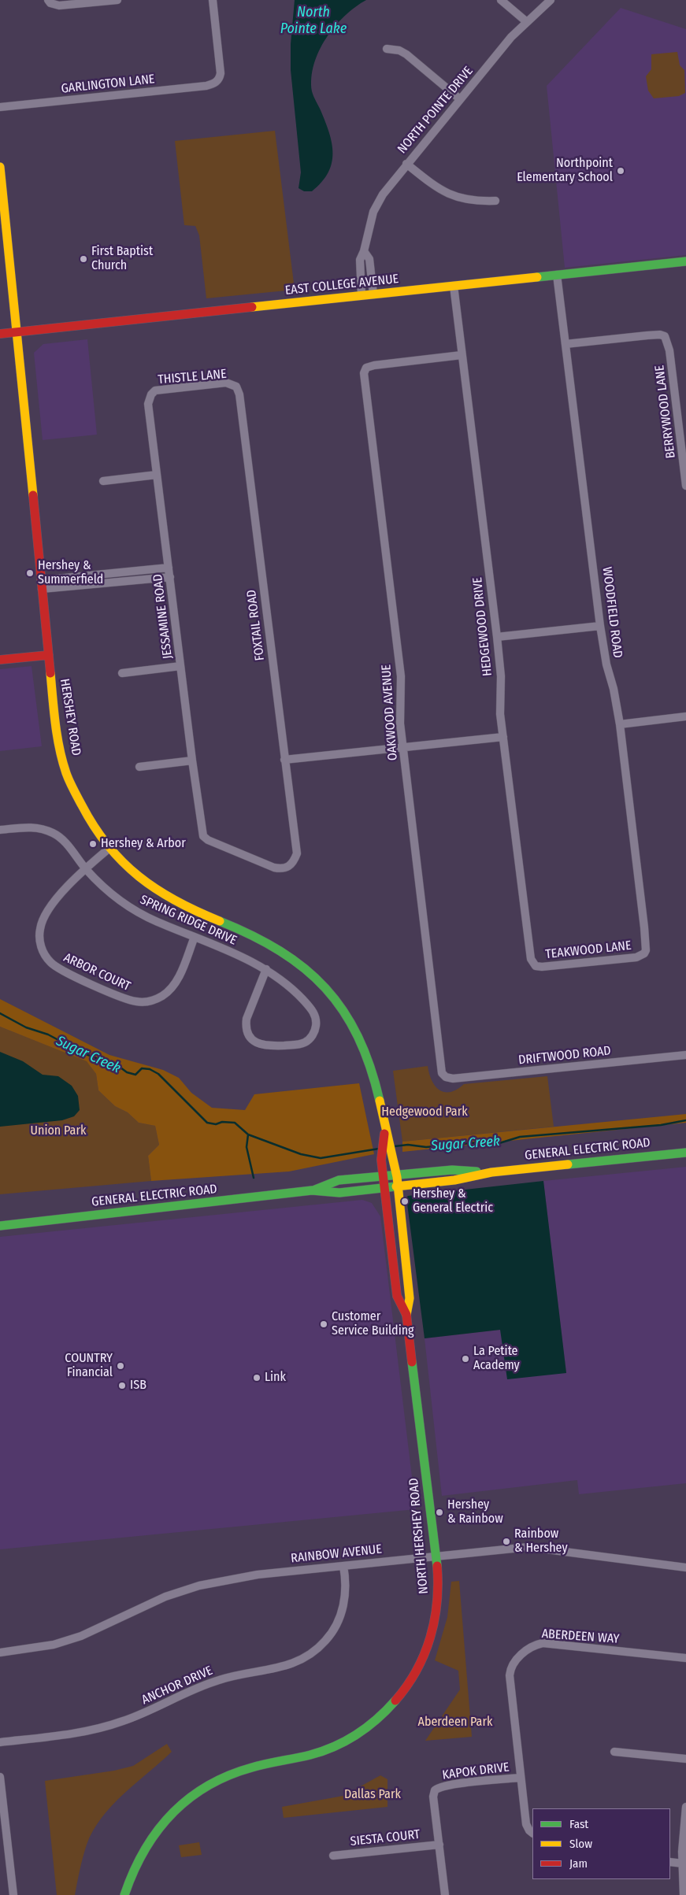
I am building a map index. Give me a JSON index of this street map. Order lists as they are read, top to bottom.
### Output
{
  "streets": {
    "main road": [
      "EAST COLLEGE AVENUE",
      "HERSHEY ROAD",
      "GENERAL ELECTRIC ROAD",
      "NORTH HERSHEY ROAD"
    ],
    "street": [
      "GARLINGTON LANE",
      "NORTH POINTE DRIVE",
      "THISTLE LANE",
      "BERRYWOOD LANE",
      "WOODFIELD ROAD",
      "JESSAMINE ROAD",
      "FOXTAIL ROAD",
      "HEDGEWOOD DRIVE",
      "OAKWOOD AVENUE",
      "SPRING RIDGE DRIVE",
      "TEAKWOOD LANE",
      "ARBOR COURT",
      "DRIFTWOOD ROAD",
      "RAINBOW AVENUE",
      "ABERDEEN WAY",
      "ANCHOR DRIVE",
      "KAPOK DRIVE",
      "SIESTA COURT"
    ]
  },
  "crossings": [
    ["NORTH POINTE DRIVE", "EAST COLLEGE AVENUE"],
    ["EAST COLLEGE AVENUE", "WOODFIELD ROAD"],
    ["EAST COLLEGE AVENUE", "HEDGEWOOD DRIVE"],
    ["EAST COLLEGE AVENUE", "HERSHEY ROAD"],
    ["THISTLE LANE", "JESSAMINE ROAD"],
    ["THISTLE LANE", "FOXTAIL ROAD"],
    ["BERRYWOOD LANE", "WOODFIELD ROAD"],
    ["WOODFIELD ROAD", "TEAKWOOD LANE"],
    ["JESSAMINE ROAD", "FOXTAIL ROAD"],
    ["HEDGEWOOD DRIVE", "OAKWOOD AVENUE"],
    ["HEDGEWOOD DRIVE", "TEAKWOOD LANE"],
    ["OAKWOOD AVENUE", "DRIFTWOOD ROAD"],
    ["HERSHEY ROAD", "ARBOR COURT"],
    ["HERSHEY ROAD", "GENERAL ELECTRIC ROAD"],
    ["HERSHEY ROAD", "NORTH HERSHEY ROAD"],
    ["SPRING RIDGE DRIVE", "ARBOR COURT"],
    ["GENERAL ELECTRIC ROAD", "NORTH HERSHEY ROAD"],
    ["NORTH HERSHEY ROAD", "RAINBOW AVENUE"],
    ["RAINBOW AVENUE", "ANCHOR DRIVE"],
    ["ABERDEEN WAY", "KAPOK DRIVE"],
    ["KAPOK DRIVE", "SIESTA COURT"]
  ],
  "water": ["North Pointe Lake", "Sugar Creek"],
  "parks": [
    "Hedgewood Park",
    "Union Park",
    "Aberdeen Park",
    "Dallas Park"
  ],
  "places": [
    "Northpoint Elementary School",
    "First Baptist Church",
    "Hershey & Summerfield",
    "Hershey & Arbor",
    "Hershey & General Electric",
    "Customer Service Building",
    "La Petite Academy",
    "COUNTRY Financial",
    "Link",
    "ISB",
    "Hershey & Rainbow",
    "Rainbow & Hershey"
  ],
  "legend": ["Fast", "Slow", "Jam"]
}
